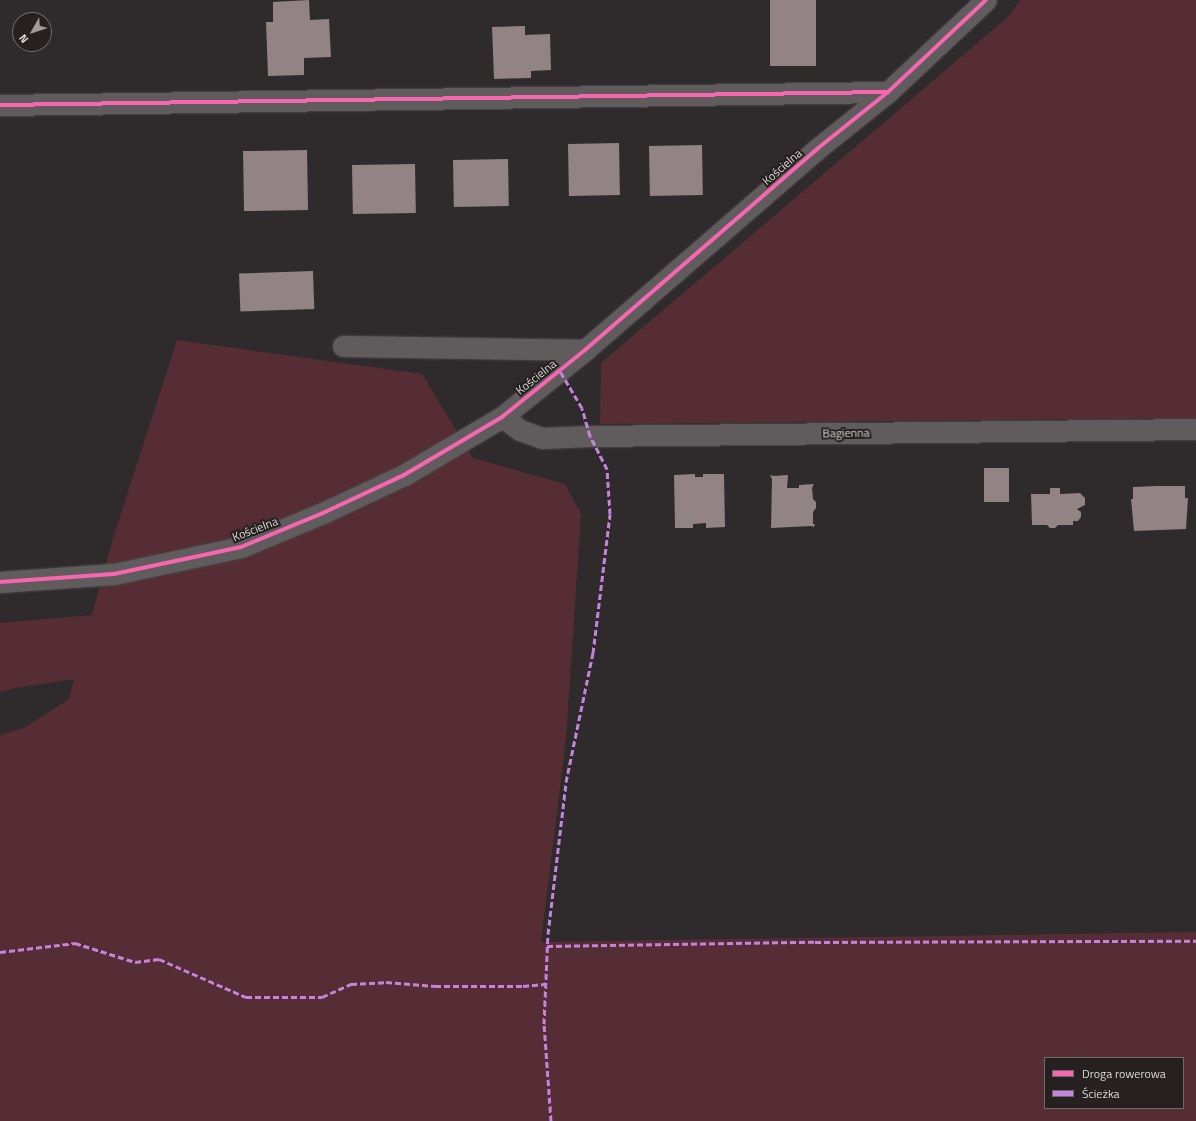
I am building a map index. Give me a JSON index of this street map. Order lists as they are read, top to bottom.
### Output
{
  "streets": {
    "street": ["Kościelna", "Bagienna"]
  },
  "crossings": [
    ["Kościelna", "Bagienna"]
  ],
  "legend": ["Droga rowerowa", "Ścieżka"],
  "north": "bottom left"
}
